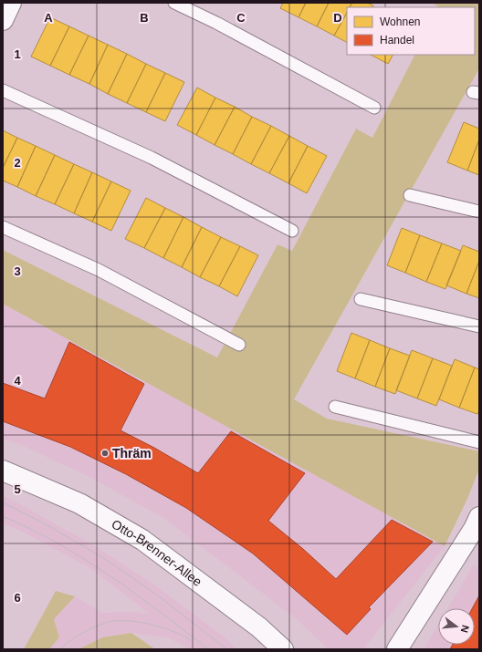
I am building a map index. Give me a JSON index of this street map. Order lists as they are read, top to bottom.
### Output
{
  "streets": {
    "street": ["Otto-Brenner-Allee"]
  },
  "places": ["Thräm"],
  "legend": ["Wohnen", "Handel"],
  "north": "right",
  "grid": {
    "columns": [
      "A",
      "B",
      "C",
      "D"
    ],
    "rows": [
      "1",
      "2",
      "3",
      "4",
      "5",
      "6"
    ]
  }
}
